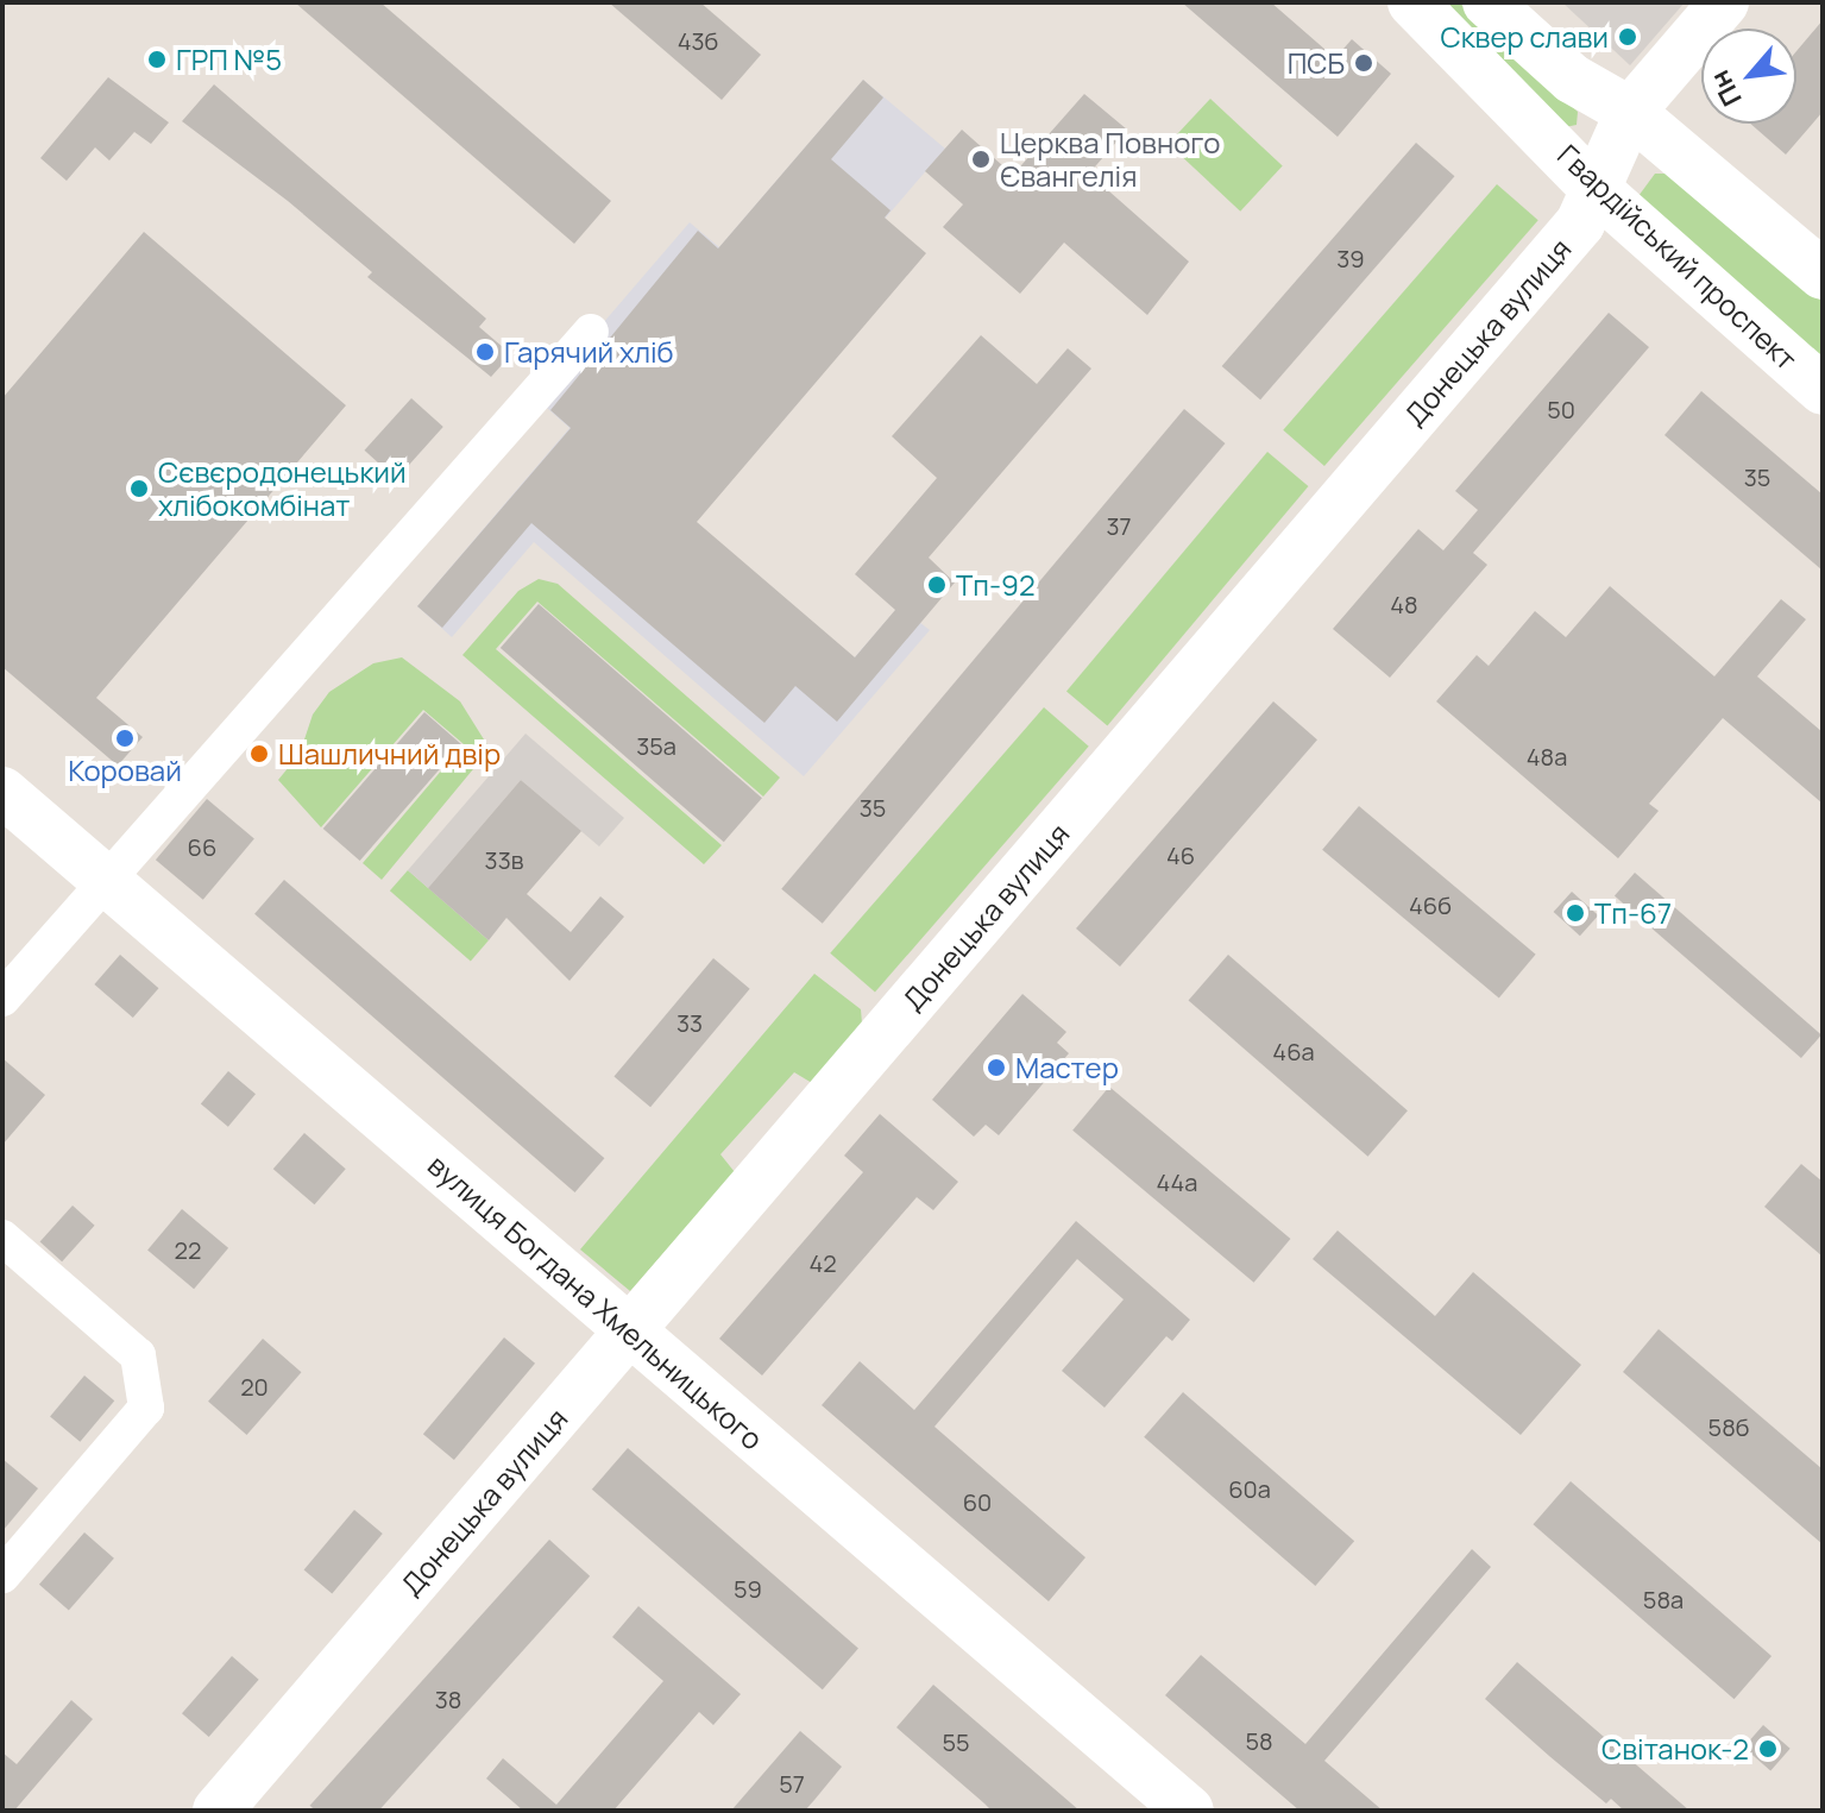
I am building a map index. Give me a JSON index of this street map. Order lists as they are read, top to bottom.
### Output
{
  "streets": {
    "main road": ["Гвардійський проспект", "Донецька вулиця", "вулиця Богдана Хмельницького"]
  },
  "crossings": [
    ["Гвардійський проспект", "Донецька вулиця"],
    ["Донецька вулиця", "вулиця Богдана Хмельницького"]
  ],
  "places": [
    "Сквер слави",
    "ГРП №5",
    "ПСБ",
    "Церква Повного Євангелія",
    "Гарячий хліб",
    "Сєвєродонецький хлібокомбінат",
    "Тп-92",
    "Коровай",
    "Шашличний двір",
    "Тп-67",
    "Мастер",
    "Світанок-2"
  ],
  "house_numbers": [
    "43б",
    "39",
    "50",
    "35",
    "37",
    "48",
    "35а",
    "48а",
    "35",
    "66",
    "46",
    "33в",
    "46б",
    "33",
    "46а",
    "44а",
    "22",
    "42",
    "20",
    "58б",
    "60а",
    "60",
    "59",
    "58а",
    "38",
    "58",
    "55",
    "57"
  ],
  "north": "bottom left"
}
